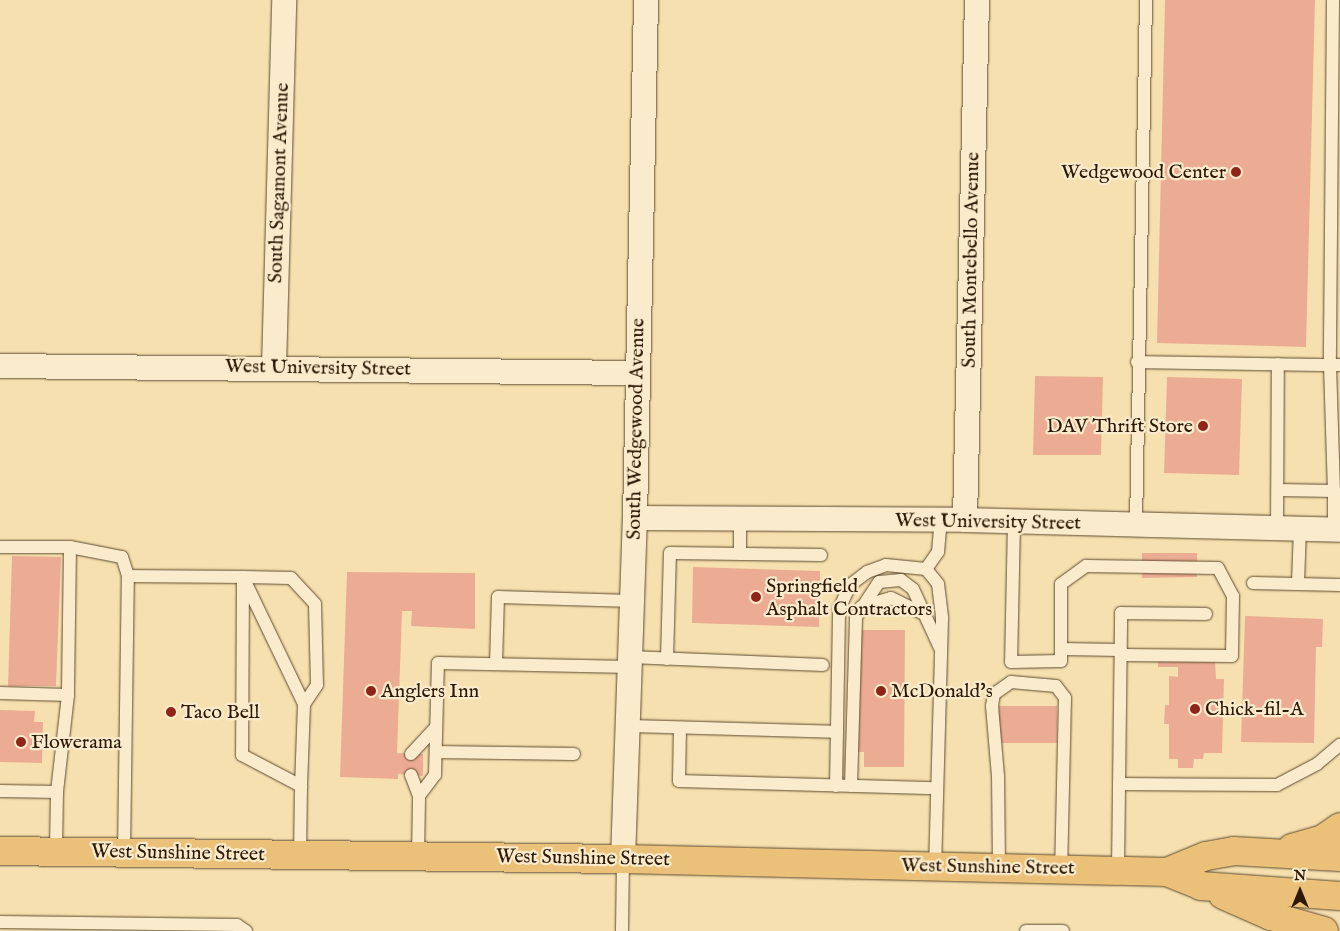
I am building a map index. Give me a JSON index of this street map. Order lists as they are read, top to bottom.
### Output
{
  "streets": {
    "main road": ["West Sunshine Street"],
    "street": [
      "South Sagamont Avenue",
      "South Montebello Avenue",
      "West University Street",
      "South Wedgewood Avenue"
    ]
  },
  "crossings": [
    ["South Sagamont Avenue", "West University Street"],
    ["South Montebello Avenue", "West University Street"],
    ["West University Street", "South Wedgewood Avenue"],
    ["South Wedgewood Avenue", "West Sunshine Street"]
  ],
  "places": [
    "Wedgewood Center",
    "DAV Thrift Store",
    "Springfield Asphalt Contractors",
    "Anglers Inn",
    "McDonald's",
    "Chick-fil-A",
    "Taco Bell",
    "Flowerama"
  ],
  "north": "top"
}
